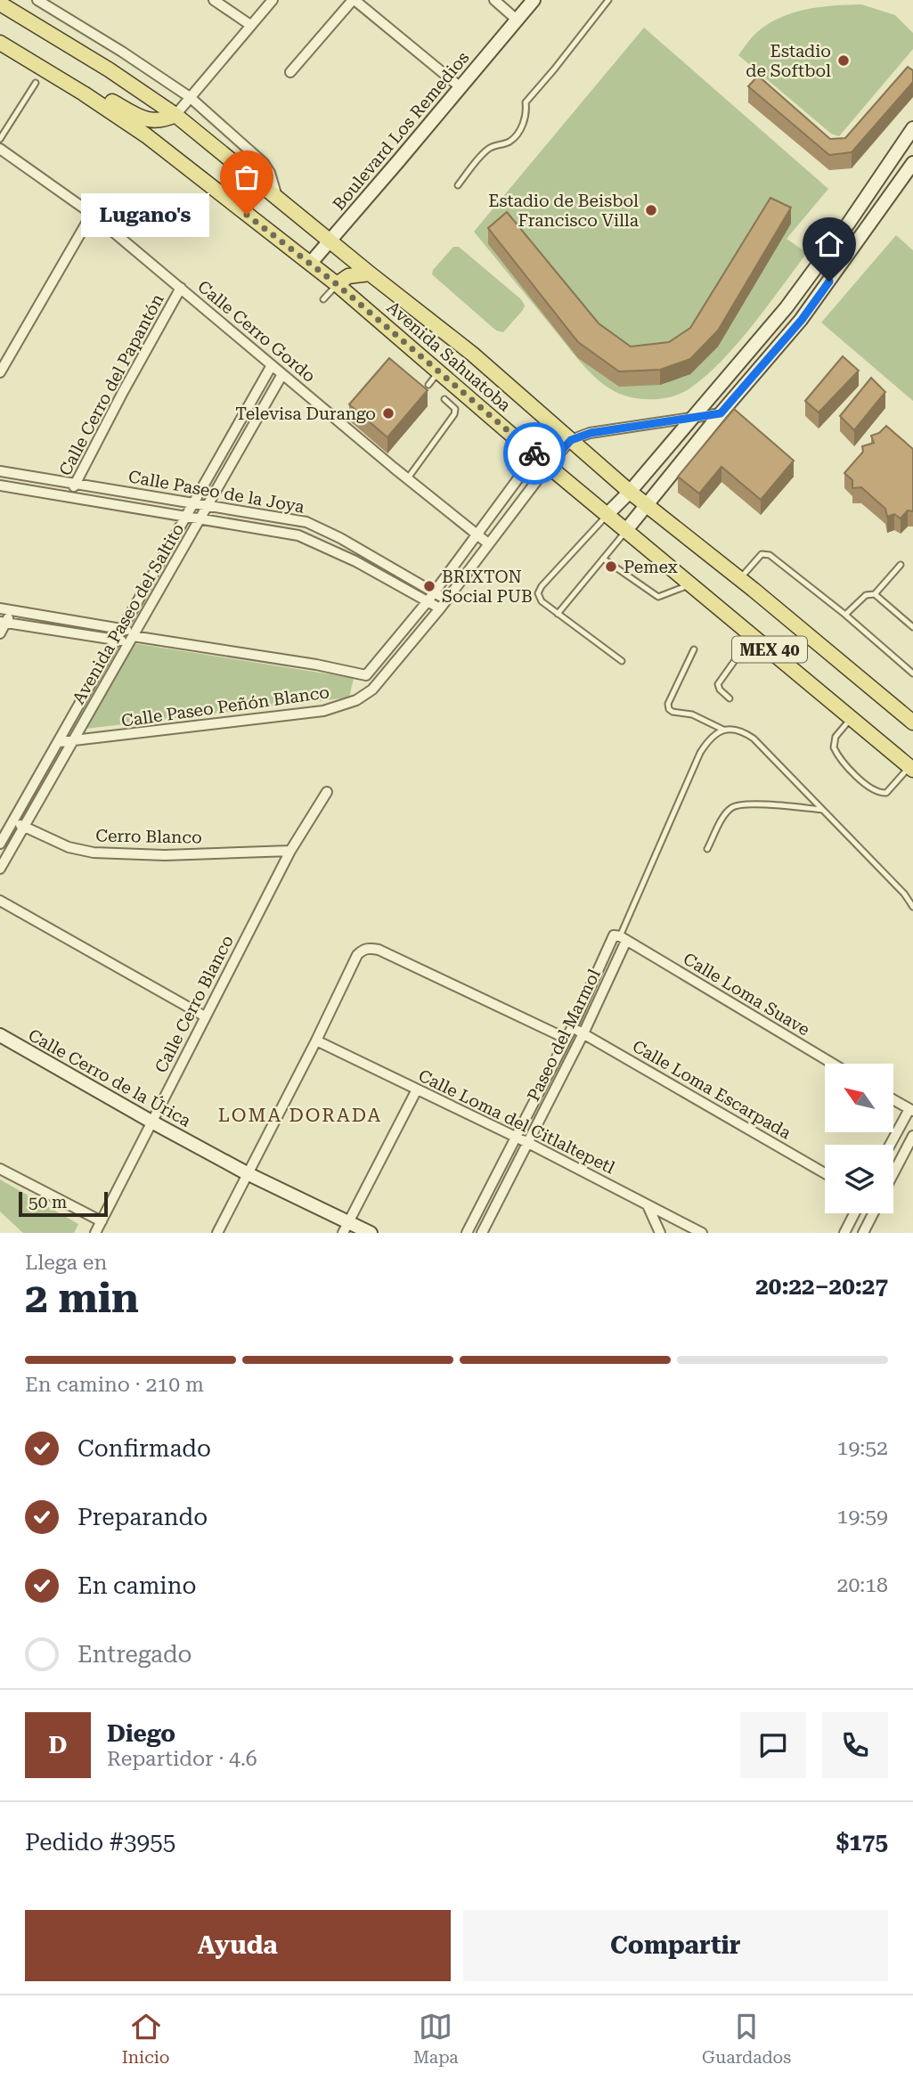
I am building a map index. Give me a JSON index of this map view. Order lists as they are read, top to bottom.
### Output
{
  "streets": {
    "main road": ["Avenida Sahuatoba", "MEX 40"],
    "street": [
      "Boulevard Los Remedios",
      "Calle Cerro Gordo",
      "Calle Cerro del Papantón",
      "Calle Paseo de la Joya",
      "Avenida Paseo del Saltito",
      "Calle Paseo Peñón Blanco",
      "Cerro Blanco",
      "Calle Loma Suave",
      "Calle Cerro Blanco",
      "Paseo del Marmol",
      "Calle Cerro de la Úrica",
      "Calle Loma Escarpada",
      "Calle Loma del Citlaltepetl"
    ]
  },
  "crossings": [
    ["Boulevard Los Remedios", "Avenida Sahuatoba"],
    ["Calle Cerro Gordo", "Calle Cerro del Papantón"],
    ["Calle Cerro Gordo", "Avenida Paseo del Saltito"],
    ["Calle Cerro Gordo", "Calle Paseo Peñón Blanco"],
    ["Avenida Sahuatoba", "Calle Paseo Peñón Blanco"],
    ["Calle Cerro del Papantón", "Calle Paseo de la Joya"],
    ["Calle Paseo de la Joya", "Avenida Paseo del Saltito"],
    ["Calle Paseo de la Joya", "Calle Paseo Peñón Blanco"],
    ["Avenida Paseo del Saltito", "Calle Paseo Peñón Blanco"],
    ["Avenida Paseo del Saltito", "Cerro Blanco"],
    ["Cerro Blanco", "Calle Cerro Blanco"],
    ["Calle Loma Suave", "Paseo del Marmol"],
    ["Calle Cerro Blanco", "Calle Cerro de la Úrica"],
    ["Paseo del Marmol", "Calle Loma Escarpada"],
    ["Paseo del Marmol", "Calle Loma del Citlaltepetl"]
  ],
  "districts": ["LOMA DORADA"],
  "places": [
    "Estadio de Softbol",
    "Estadio de Beisbol Francisco Villa",
    "Lugano's",
    "Televisa Durango",
    "Pemex",
    "BRIXTON Social PUB"
  ],
  "scale_bar": "50 m",
  "north": "top left",
  "page": {
    "bubble": "Lugano's",
    "scale": "50 m",
    "heading": ["2 min", "Llega en", "20:22–20:27"],
    "panel": [
      "Diego",
      "Repartidor · 4.6",
      "Pedido #3955",
      "$175"
    ],
    "bar": "En camino · 210 m",
    "list": [
      ["Confirmado", "19:52"],
      ["Preparando", "19:59"],
      ["En camino", "20:18"],
      "Entregado"
    ],
    "round": "D",
    "buttons": ["Ayuda", "Compartir"],
    "tabs": ["Inicio", "Mapa", "Guardados"]
  }
}
